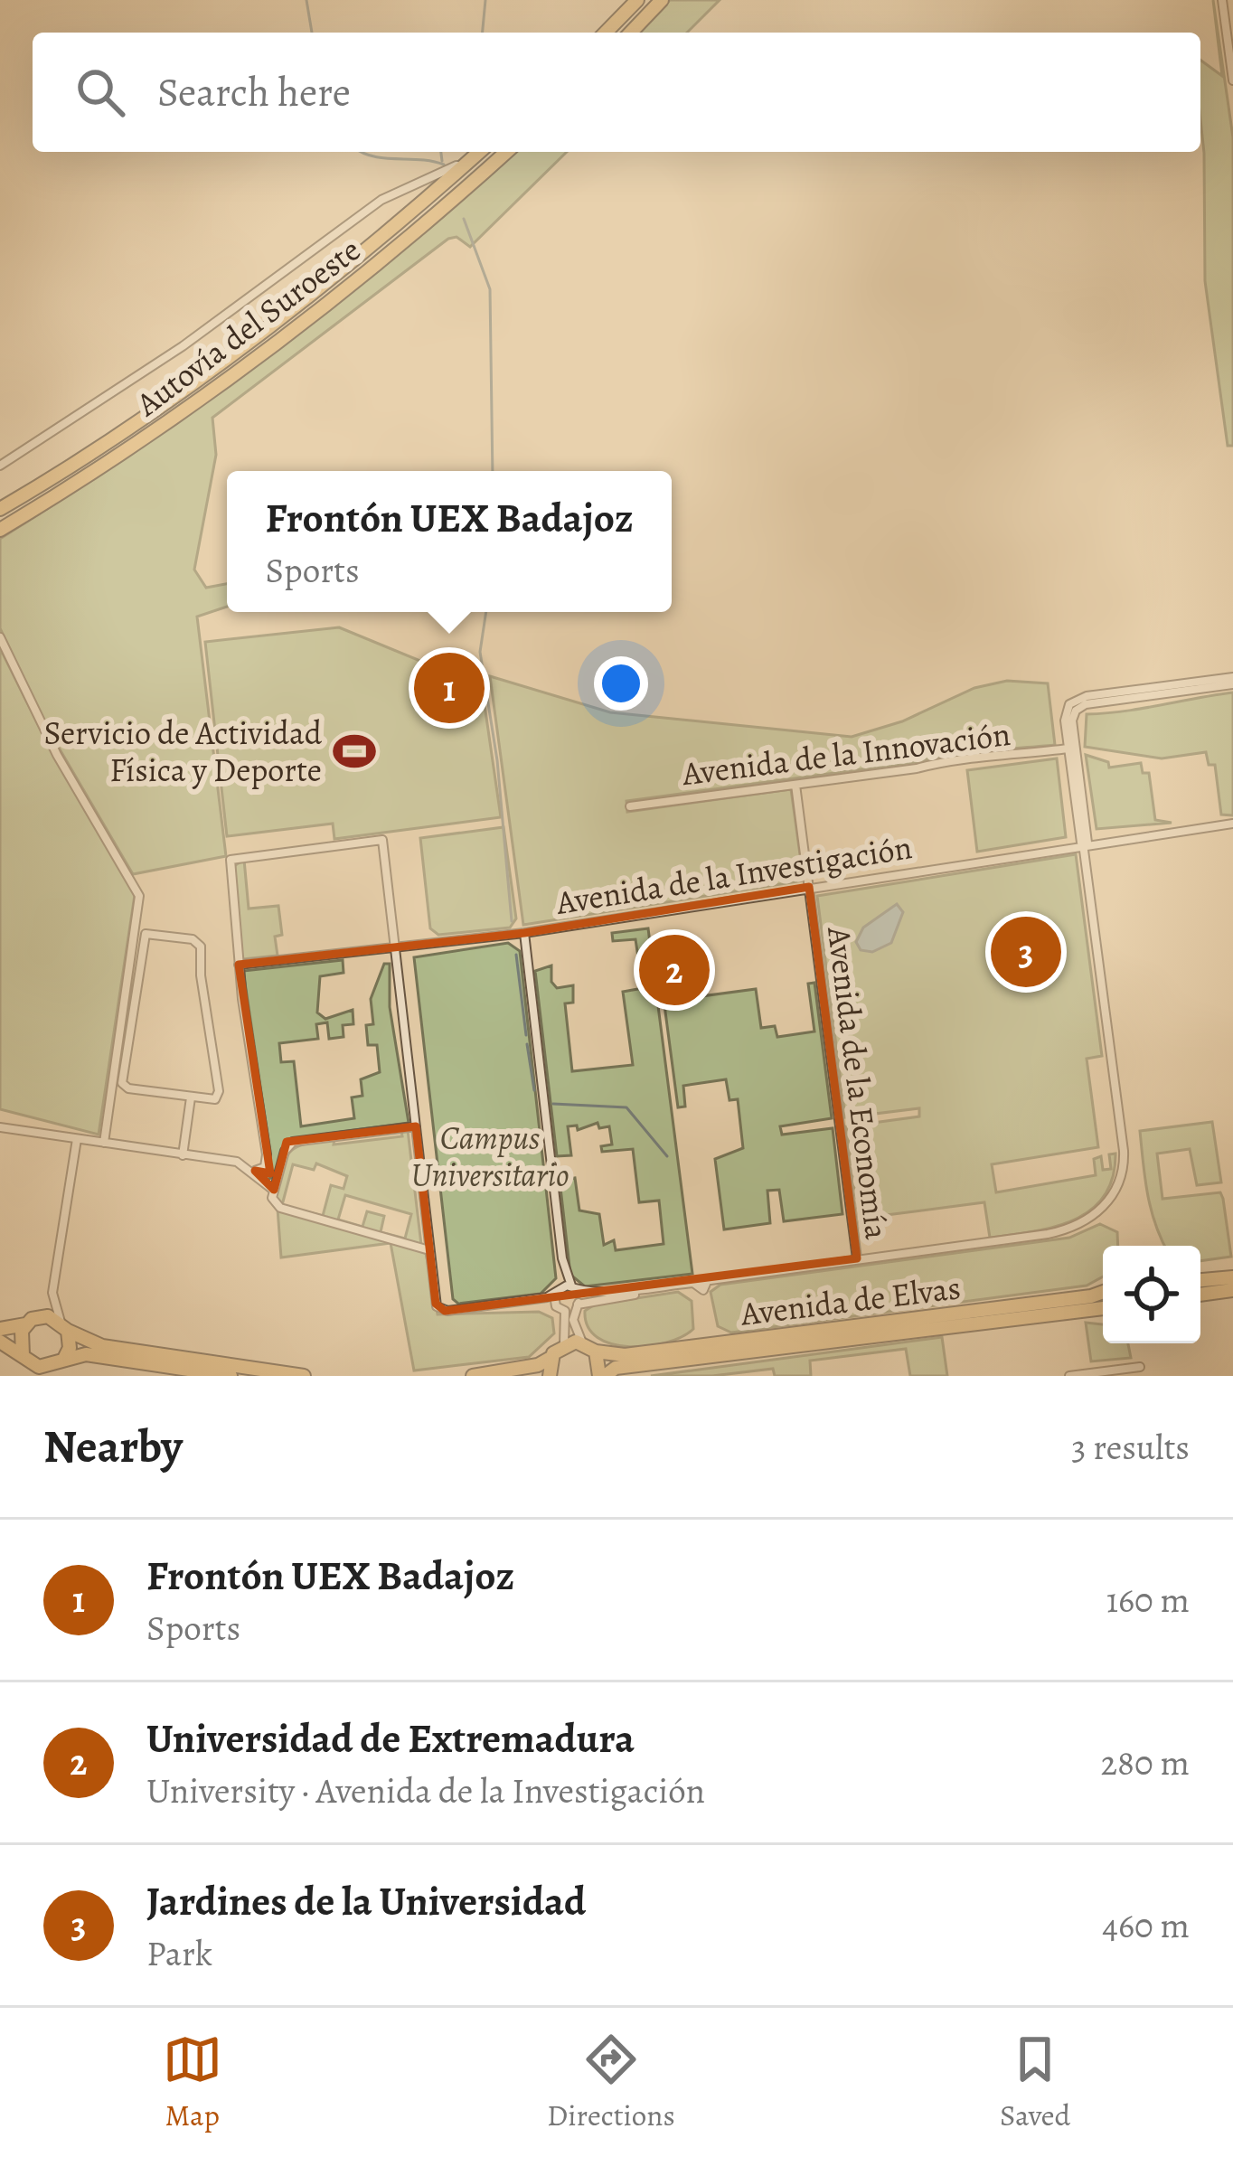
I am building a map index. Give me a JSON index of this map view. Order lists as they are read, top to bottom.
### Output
{
  "streets": {
    "highway": ["Autovía del Suroeste", "Avenida de Elvas"],
    "street": ["Avenida de la Innovación", "Avenida de la Investigación", "Avenida de la Economía"]
  },
  "crossings": [
    ["Avenida de la Innovación", "Avenida de la Economía"],
    ["Avenida de la Investigación", "Avenida de la Economía"]
  ],
  "parks": ["Campus Universitario"],
  "places": {
    "sports": ["Servicio de Actividad Física y Deporte"]
  },
  "page": {
    "search": "Search here",
    "popup": ["Frontón UEX Badajoz", "Sports"],
    "pins": ["1", "3", "2"],
    "heading": ["Nearby", "3 results"],
    "list": [
      {
        "mark": "1",
        "name": "Frontón UEX Badajoz",
        "note": "Sports",
        "value": "160 m"
      },
      {
        "mark": "2",
        "name": "Universidad de Extremadura",
        "note": "University · Avenida de la Investigación",
        "value": "280 m"
      },
      {
        "mark": "3",
        "name": "Jardines de la Universidad",
        "note": "Park",
        "value": "460 m"
      }
    ],
    "nav": ["Map", "Directions", "Saved"]
  }
}
